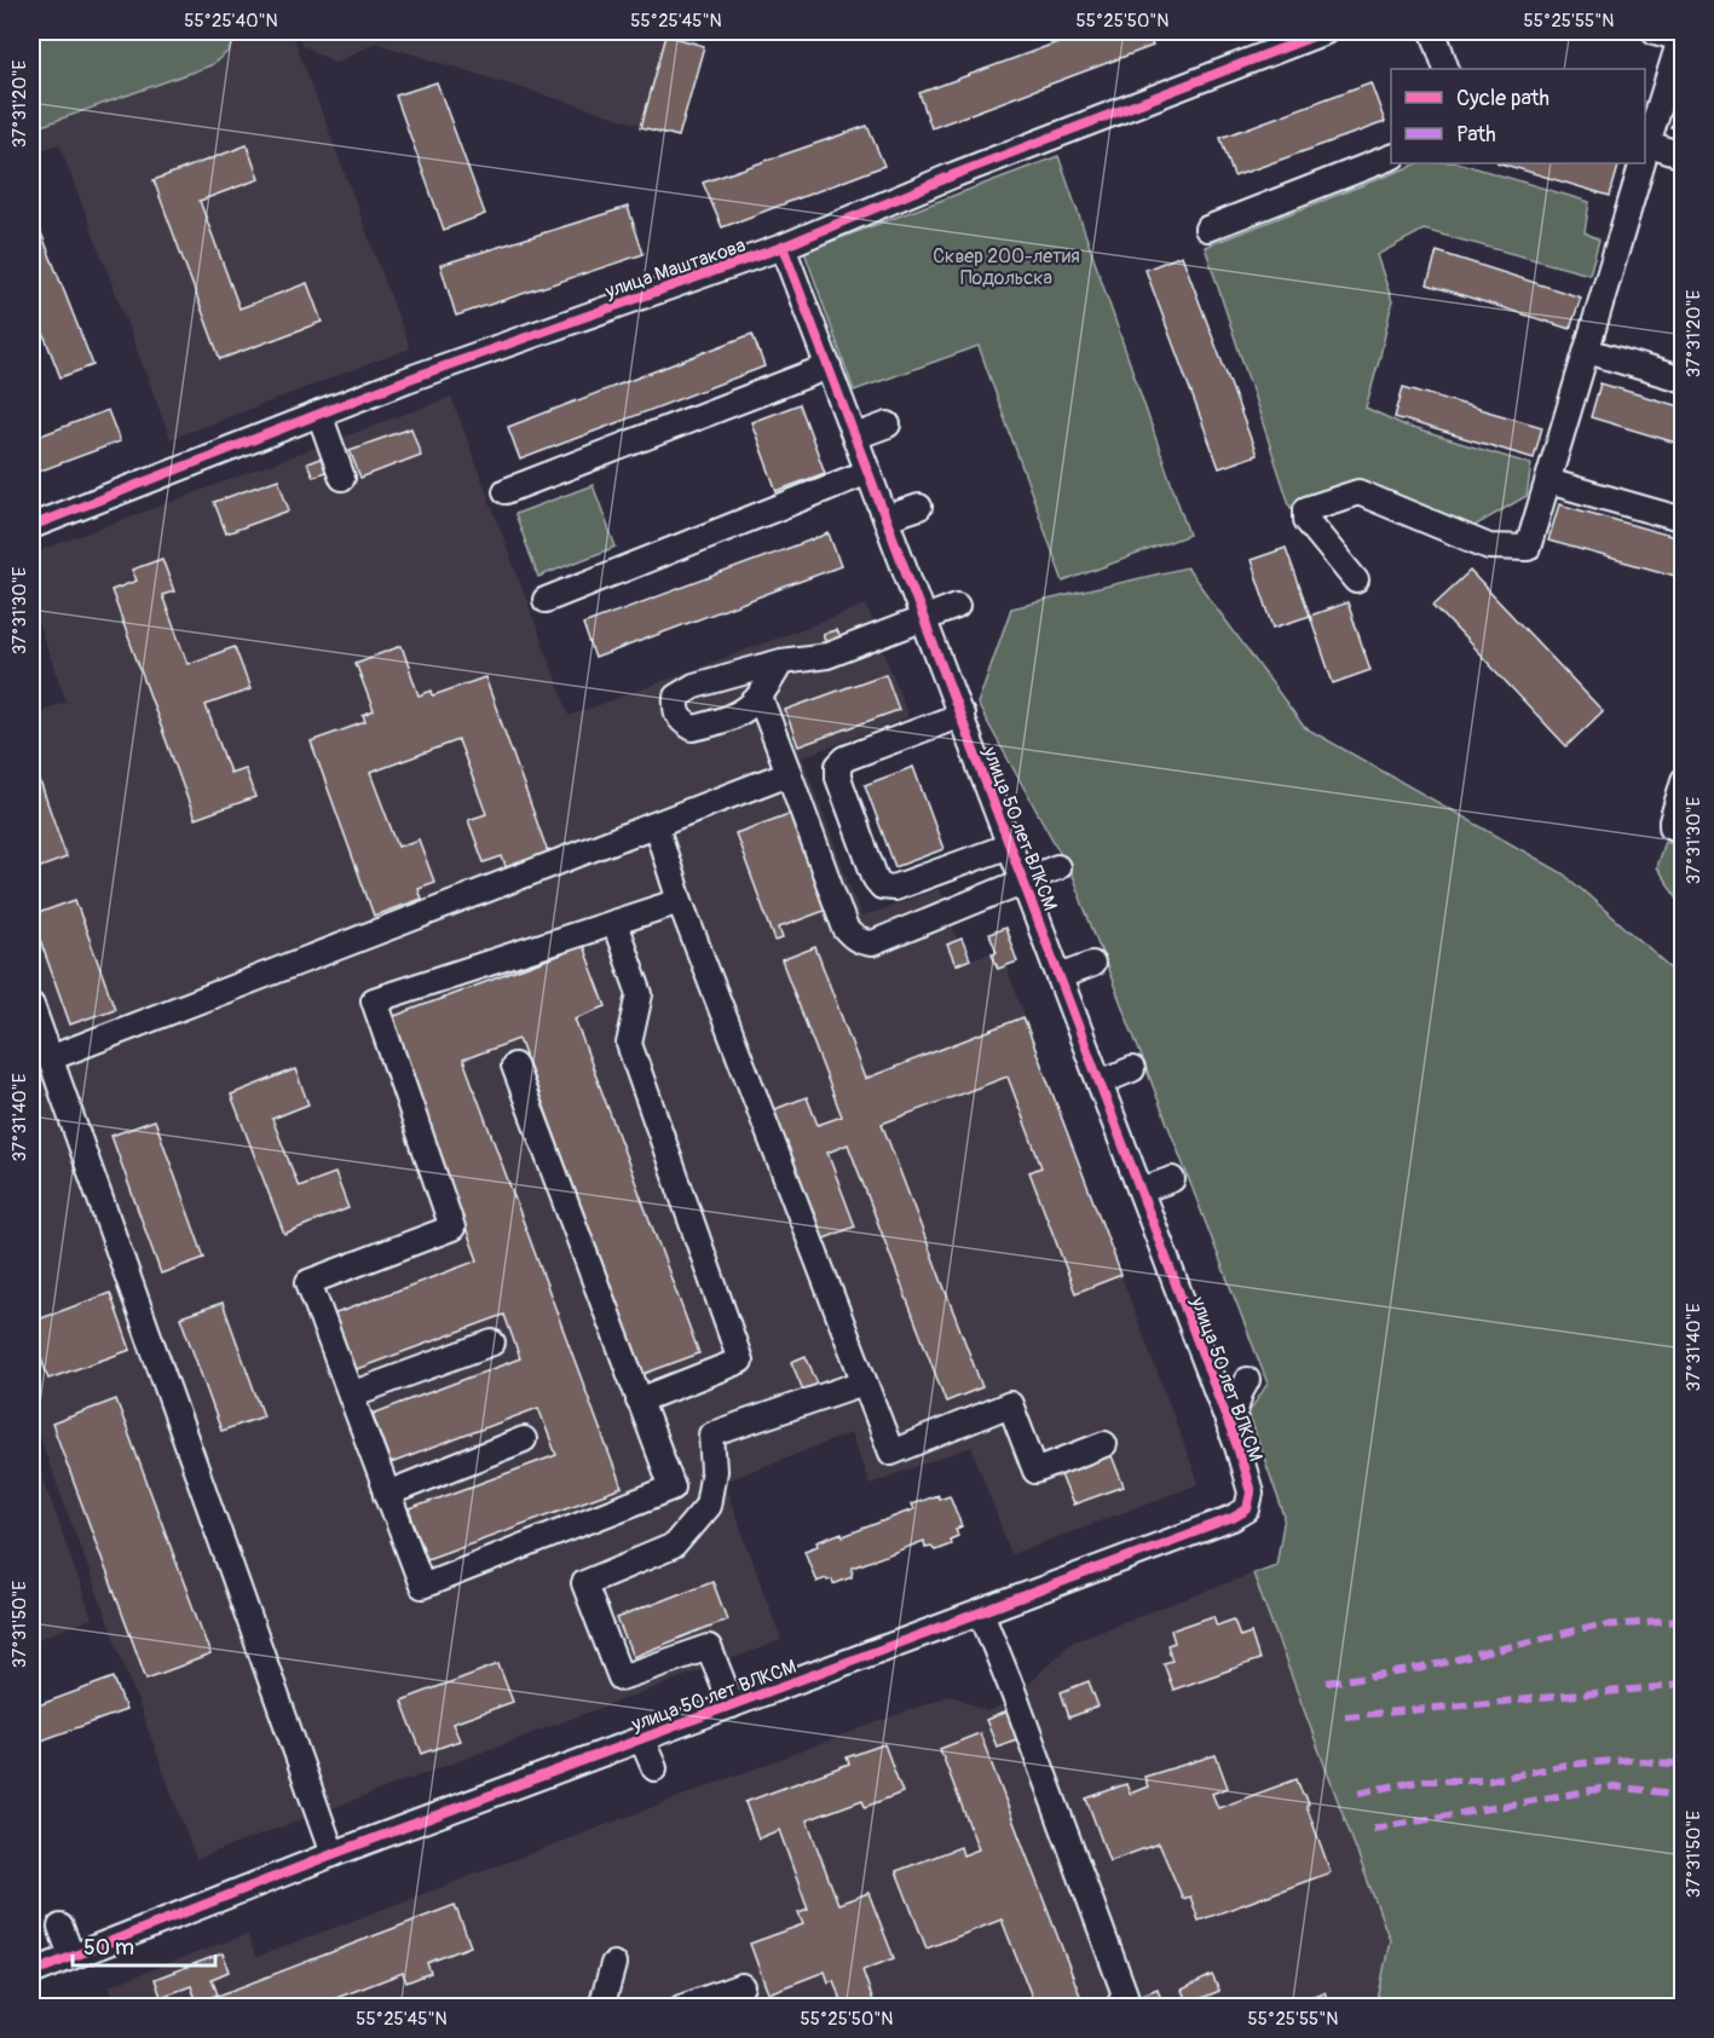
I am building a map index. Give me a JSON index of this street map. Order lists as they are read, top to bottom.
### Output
{
  "streets": {
    "street": ["улица Маштакова", "улица 50 лет ВЛКСМ"]
  },
  "crossings": [
    ["улица Маштакова", "улица 50 лет ВЛКСМ"]
  ],
  "parks": ["Сквер 200-летия Подольска"],
  "legend": ["Cycle path", "Path"],
  "scale_bar": "50 m",
  "coordinates": [
    "55°25'40\"N",
    "55°25'45\"N",
    "55°25'50\"N",
    "55°25'55\"N",
    "37°31'20\"E",
    "37°31'30\"E",
    "37°31'40\"E",
    "37°31'50\"E"
  ]
}
